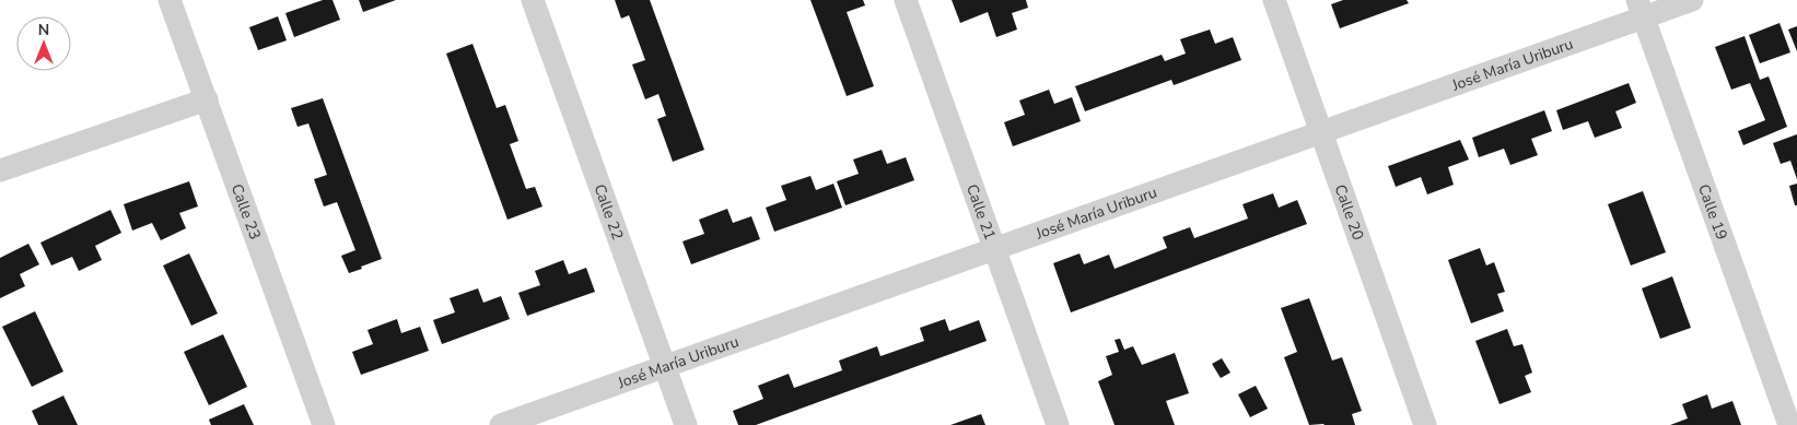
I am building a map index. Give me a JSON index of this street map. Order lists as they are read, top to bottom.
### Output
{
  "streets": {
    "street": [
      "José María Uriburu",
      "Calle 23",
      "Calle 22",
      "Calle 21",
      "Calle 19",
      "Calle 20"
    ]
  },
  "crossings": [
    ["José María Uriburu", "Calle 22"],
    ["José María Uriburu", "Calle 21"],
    ["José María Uriburu", "Calle 19"],
    ["José María Uriburu", "Calle 20"]
  ],
  "north": "top"
}
